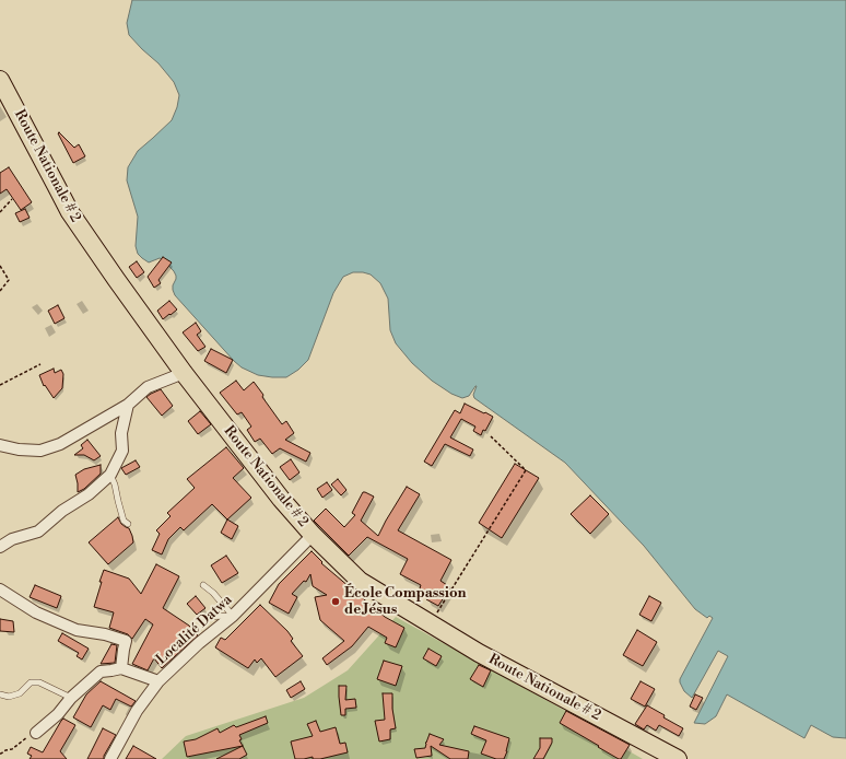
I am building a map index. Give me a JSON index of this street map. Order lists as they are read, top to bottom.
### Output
{
  "streets": {
    "main road": ["Route Nationale # 2"],
    "street": ["Localité Datwa"]
  },
  "crossings": [
    ["Route Nationale # 2", "Localité Datwa"]
  ],
  "places": ["École Compassion de Jésus"]
}
